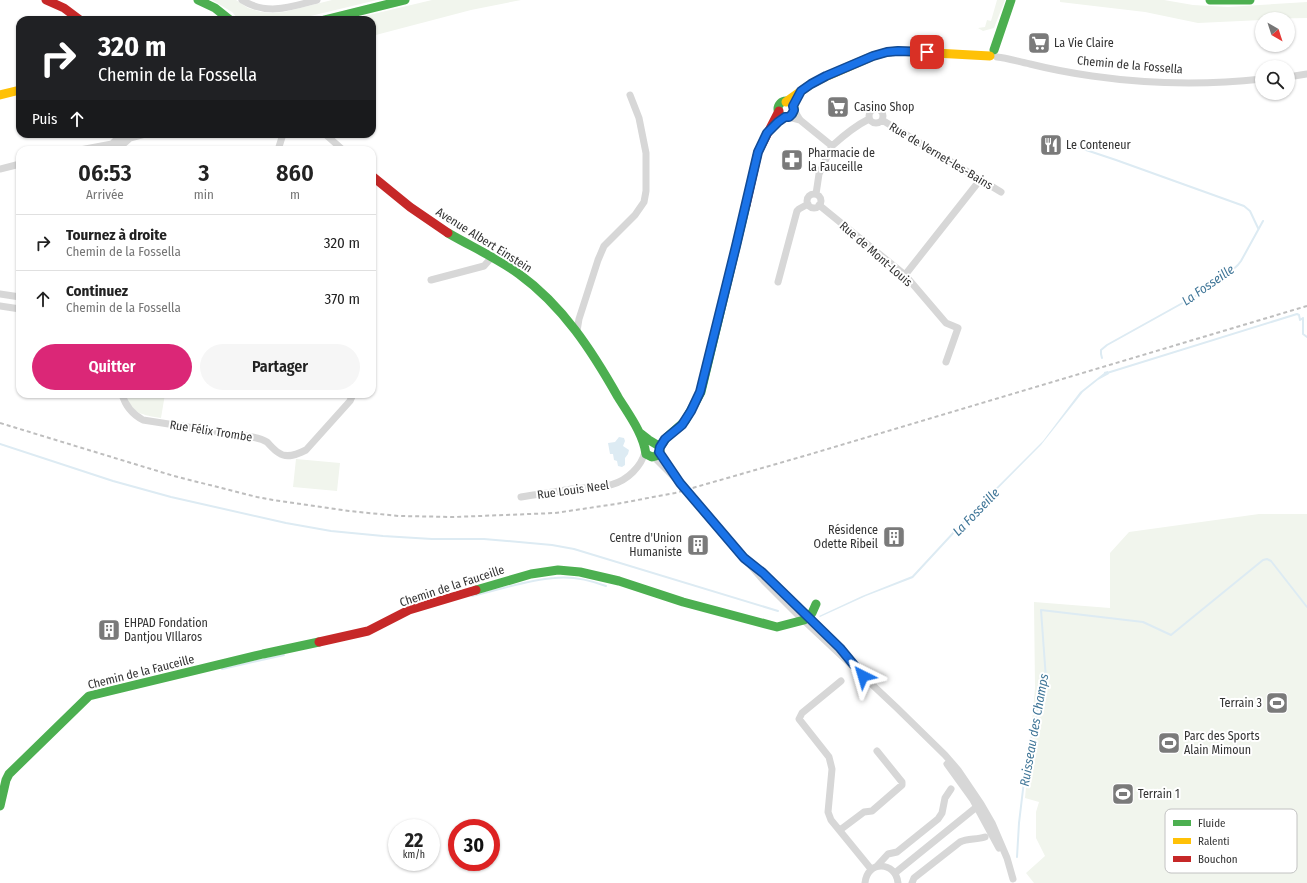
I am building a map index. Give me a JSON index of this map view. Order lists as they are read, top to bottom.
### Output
{
  "streets": {
    "street": [
      "Chemin de la Fossella",
      "Rue de Vernet-les-Bains",
      "Avenue Albert Einstein",
      "Rue de Mont-Louis",
      "Rue Félix Trombe",
      "Rue Louis Neel",
      "Chemin de la Fauceille"
    ]
  },
  "crossings": [
    ["Chemin de la Fossella", "Avenue Albert Einstein"],
    ["Chemin de la Fossella", "Rue Louis Neel"],
    ["Avenue Albert Einstein", "Rue Louis Neel"]
  ],
  "water": ["La Fosseille", "Ruisseau des Champs"],
  "places": {
    "supermarket": ["La Vie Claire", "Casino Shop"],
    "restaurant": ["Le Conteneur"],
    "pharmacy": ["Pharmacie de la Fauceille"],
    "building": ["Résidence Odette Ribeil", "Centre d'Union Humaniste", "EHPAD Fondation Dantjou VIllaros"],
    "sports": ["Terrain 3", "Parc des Sports Alain Mimoun", "Terrain 1"]
  },
  "legend": ["Fluide", "Ralenti", "Bouchon"],
  "north": "bottom right",
  "page": {
    "turn": ["320 m", "Chemin de la Fossella"],
    "then": "Puis",
    "eta": [
      "06:53",
      "Arrivée",
      "3",
      "min",
      "860",
      "m"
    ],
    "list": [
      {
        "name": "Tournez à droite",
        "note": "Chemin de la Fossella",
        "value": "320 m"
      },
      {
        "name": "Continuez",
        "note": "Chemin de la Fossella",
        "value": "370 m"
      }
    ],
    "buttons": ["Quitter", "Partager"],
    "speed": "22 km/h",
    "limit": "30"
  }
}
